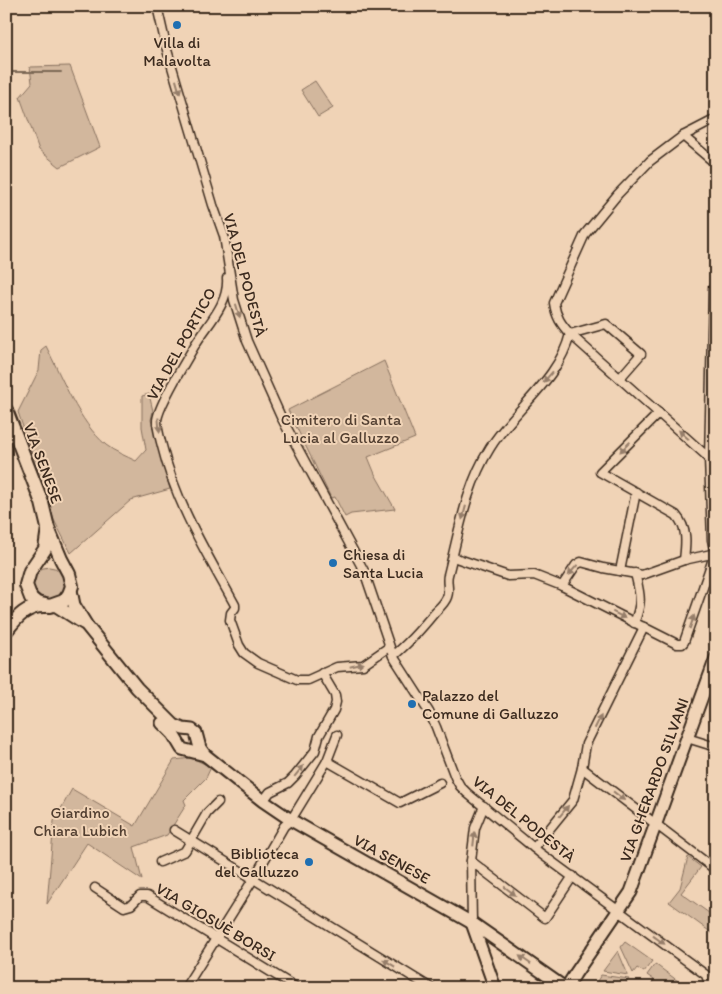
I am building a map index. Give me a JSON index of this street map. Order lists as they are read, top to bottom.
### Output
{
  "streets": {
    "main road": ["VIA SENESE", "VIA GHERARDO SILVANI"],
    "street": ["VIA DEL PODESTÀ", "VIA DEL PORTICO", "VIA GIOSUÈ BORSI"]
  },
  "crossings": [
    ["VIA DEL PODESTÀ", "VIA DEL PORTICO"],
    ["VIA DEL PODESTÀ", "VIA GHERARDO SILVANI"]
  ],
  "one_way": ["VIA DEL PODESTÀ"],
  "parks": ["Cimitero di Santa Lucia al Galluzzo", "Giardino Chiara Lubich"],
  "places": [
    "Villa di Malavolta",
    "Chiesa di Santa Lucia",
    "Palazzo del Comune di Galluzzo",
    "Biblioteca del Galluzzo"
  ]
}
